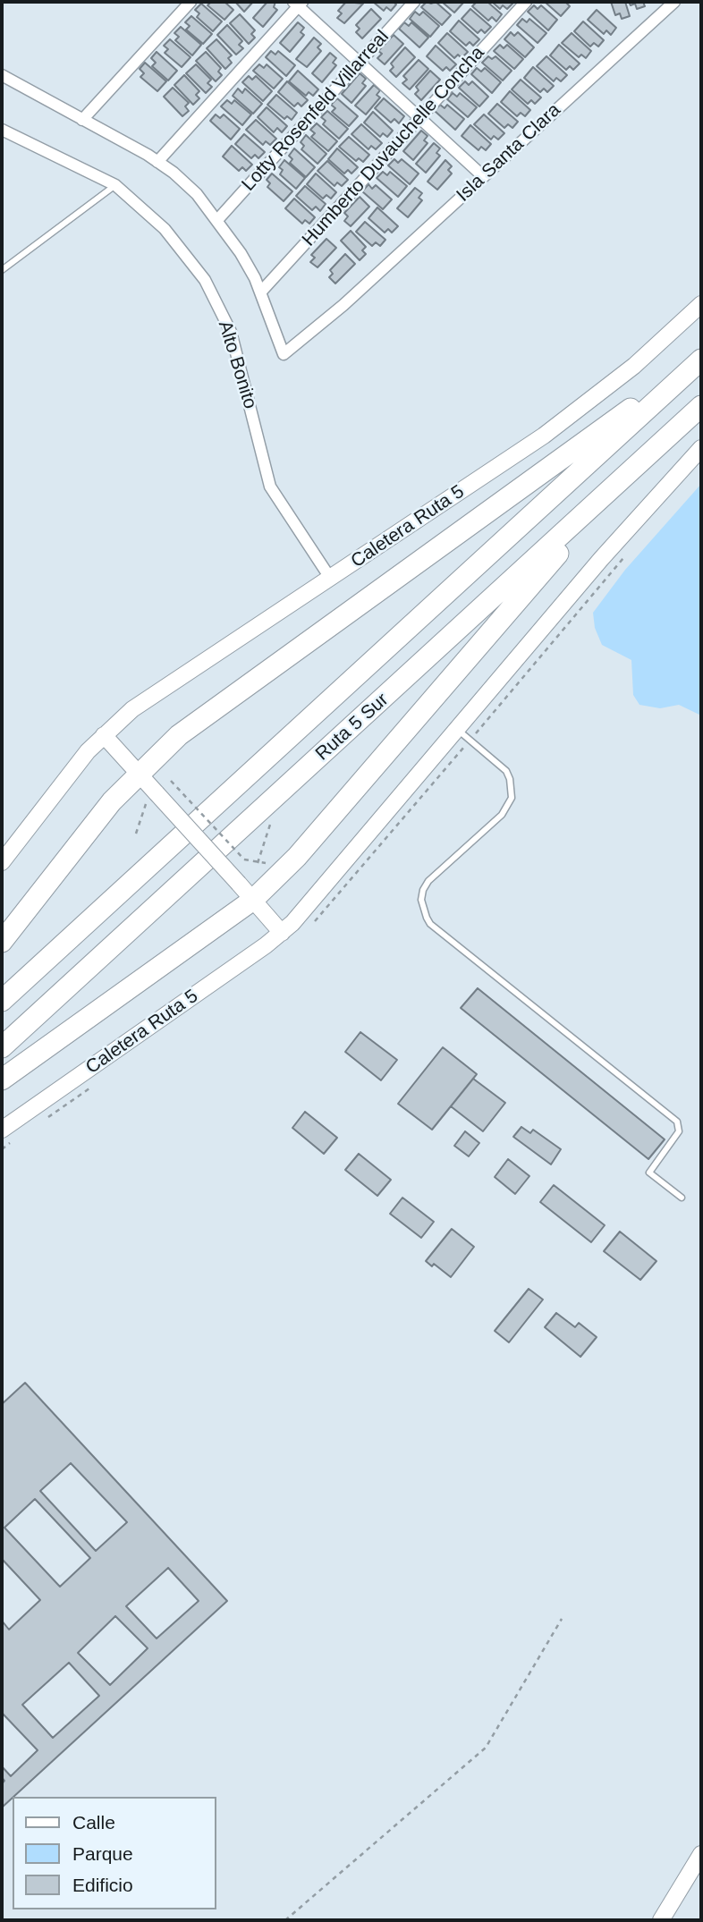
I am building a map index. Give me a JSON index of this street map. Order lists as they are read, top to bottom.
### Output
{
  "streets": {
    "highway": ["Ruta 5 Sur"],
    "street": [
      "Lotty Rosenfeld Villarreal",
      "Humberto Duvauchelle Concha",
      "Isla Santa Clara",
      "Alto Bonito",
      "Caletera Ruta 5"
    ]
  },
  "crossings": [
    ["Humberto Duvauchelle Concha", "Isla Santa Clara"],
    ["Alto Bonito", "Caletera Ruta 5"]
  ],
  "legend": ["Calle", "Parque", "Edificio"]
}
